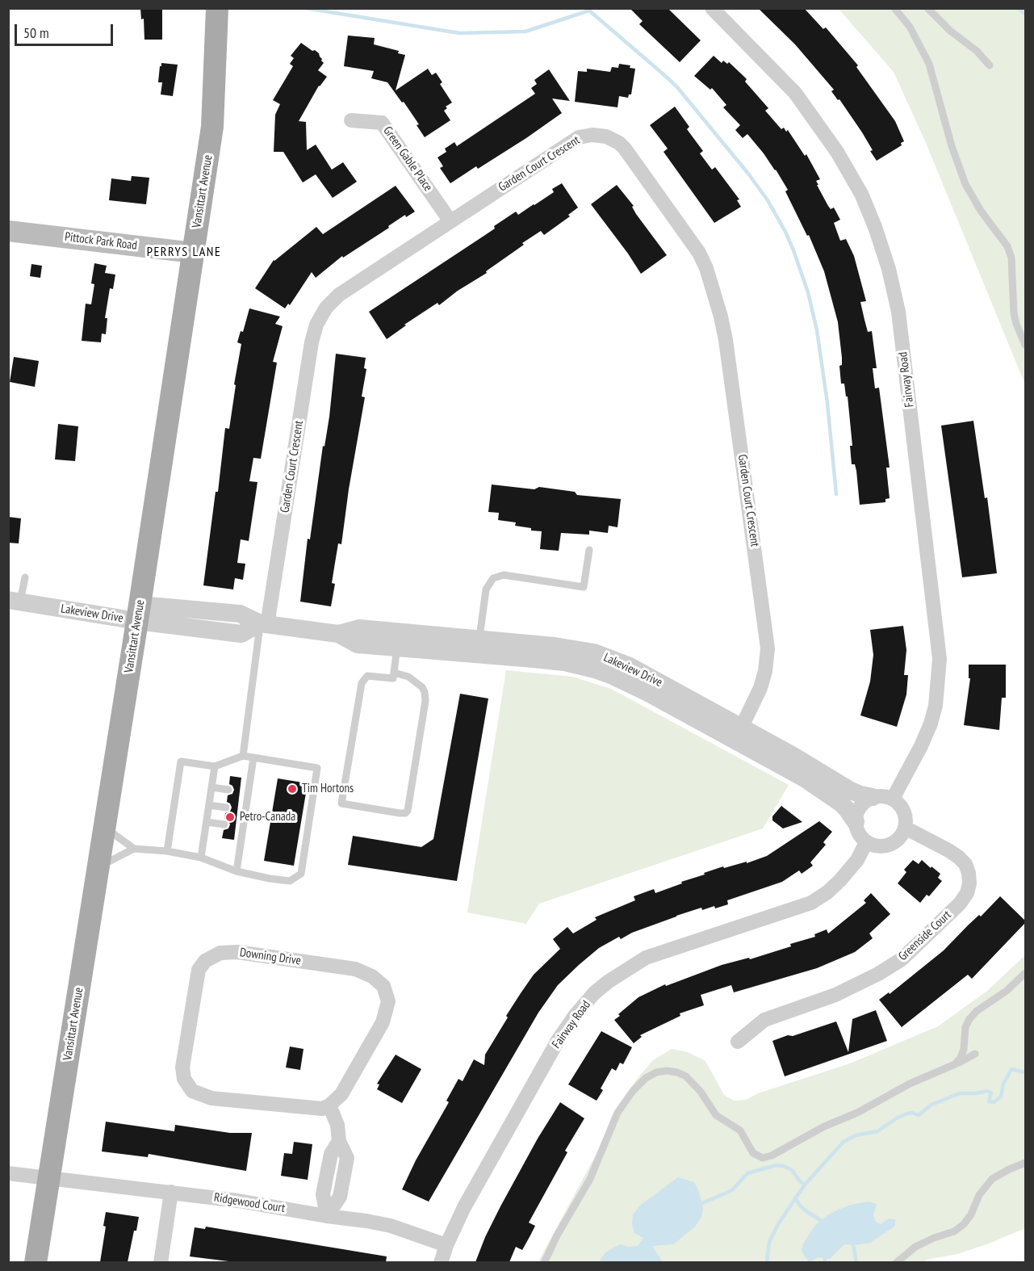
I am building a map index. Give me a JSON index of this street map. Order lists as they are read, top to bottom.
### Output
{
  "streets": {
    "main road": ["Vansittart Avenue", "Pittock Park Road"],
    "street": [
      "Green Gable Place",
      "Garden Court Crescent",
      "Fairway Road",
      "Lakeview Drive",
      "Greenside Court",
      "Downing Drive",
      "Ridgewood Court"
    ]
  },
  "crossings": [
    ["Green Gable Place", "Garden Court Crescent"],
    ["Garden Court Crescent", "Lakeview Drive"],
    ["Vansittart Avenue", "Pittock Park Road"],
    ["Vansittart Avenue", "Lakeview Drive"],
    ["Vansittart Avenue", "Ridgewood Court"],
    ["Fairway Road", "Lakeview Drive"],
    ["Fairway Road", "Greenside Court"],
    ["Fairway Road", "Ridgewood Court"],
    ["Lakeview Drive", "Greenside Court"]
  ],
  "districts": ["PERRYS LANE"],
  "places": ["Tim Hortons", "Petro-Canada"],
  "scale_bar": "50 m"
}
